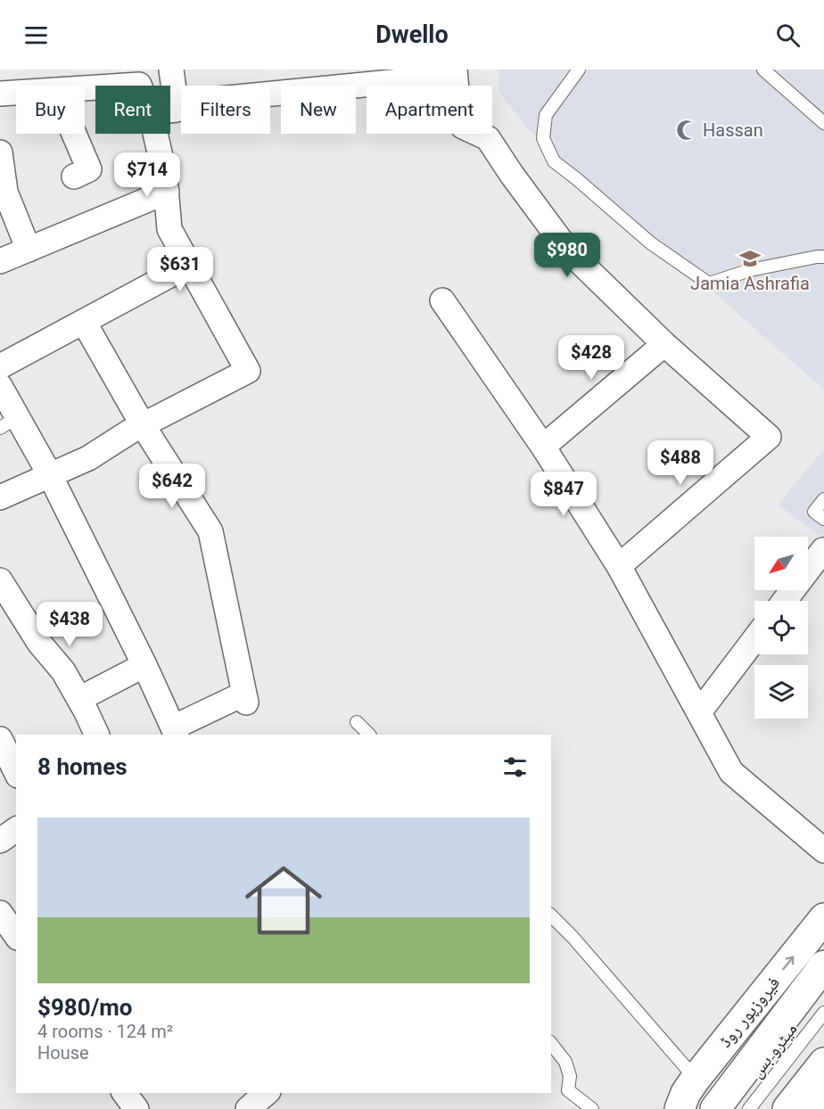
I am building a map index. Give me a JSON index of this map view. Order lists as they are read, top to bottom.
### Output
{
  "streets": {
    "main road": ["فیروزپور روڈ"],
    "lane": ["میٹرو بس"]
  },
  "places": {
    "mosque": ["Hassan"],
    "school or university": ["Jamia Ashrafia"]
  },
  "north": "bottom left",
  "page": {
    "header": "Dwello",
    "chip": [
      "Buy",
      "Rent",
      "Filters",
      "New",
      "Apartment"
    ],
    "price": [
      "$714",
      "$980",
      "$631",
      "$428",
      "$488",
      "$642",
      "$847",
      "$438"
    ],
    "heading": "8 homes",
    "list": [
      {
        "name": "$980/mo",
        "note": "4 rooms · 124 m² · House"
      }
    ]
  }
}
